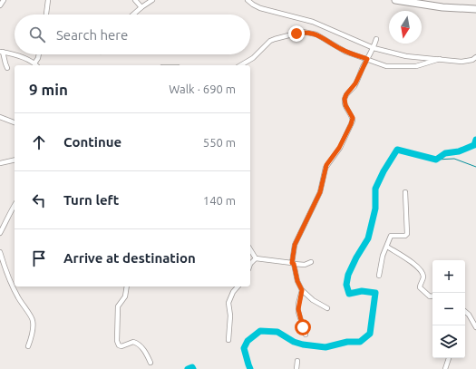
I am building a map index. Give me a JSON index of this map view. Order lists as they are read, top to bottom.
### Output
{
  "north": "bottom",
  "page": {
    "search": "Search here",
    "heading": ["9 min", "Walk · 690 m"],
    "list": [
      ["Continue", "550 m"],
      ["Turn left", "140 m"],
      "Arrive at destination"
    ],
    "map_buttons": ["+", "−"]
  }
}
